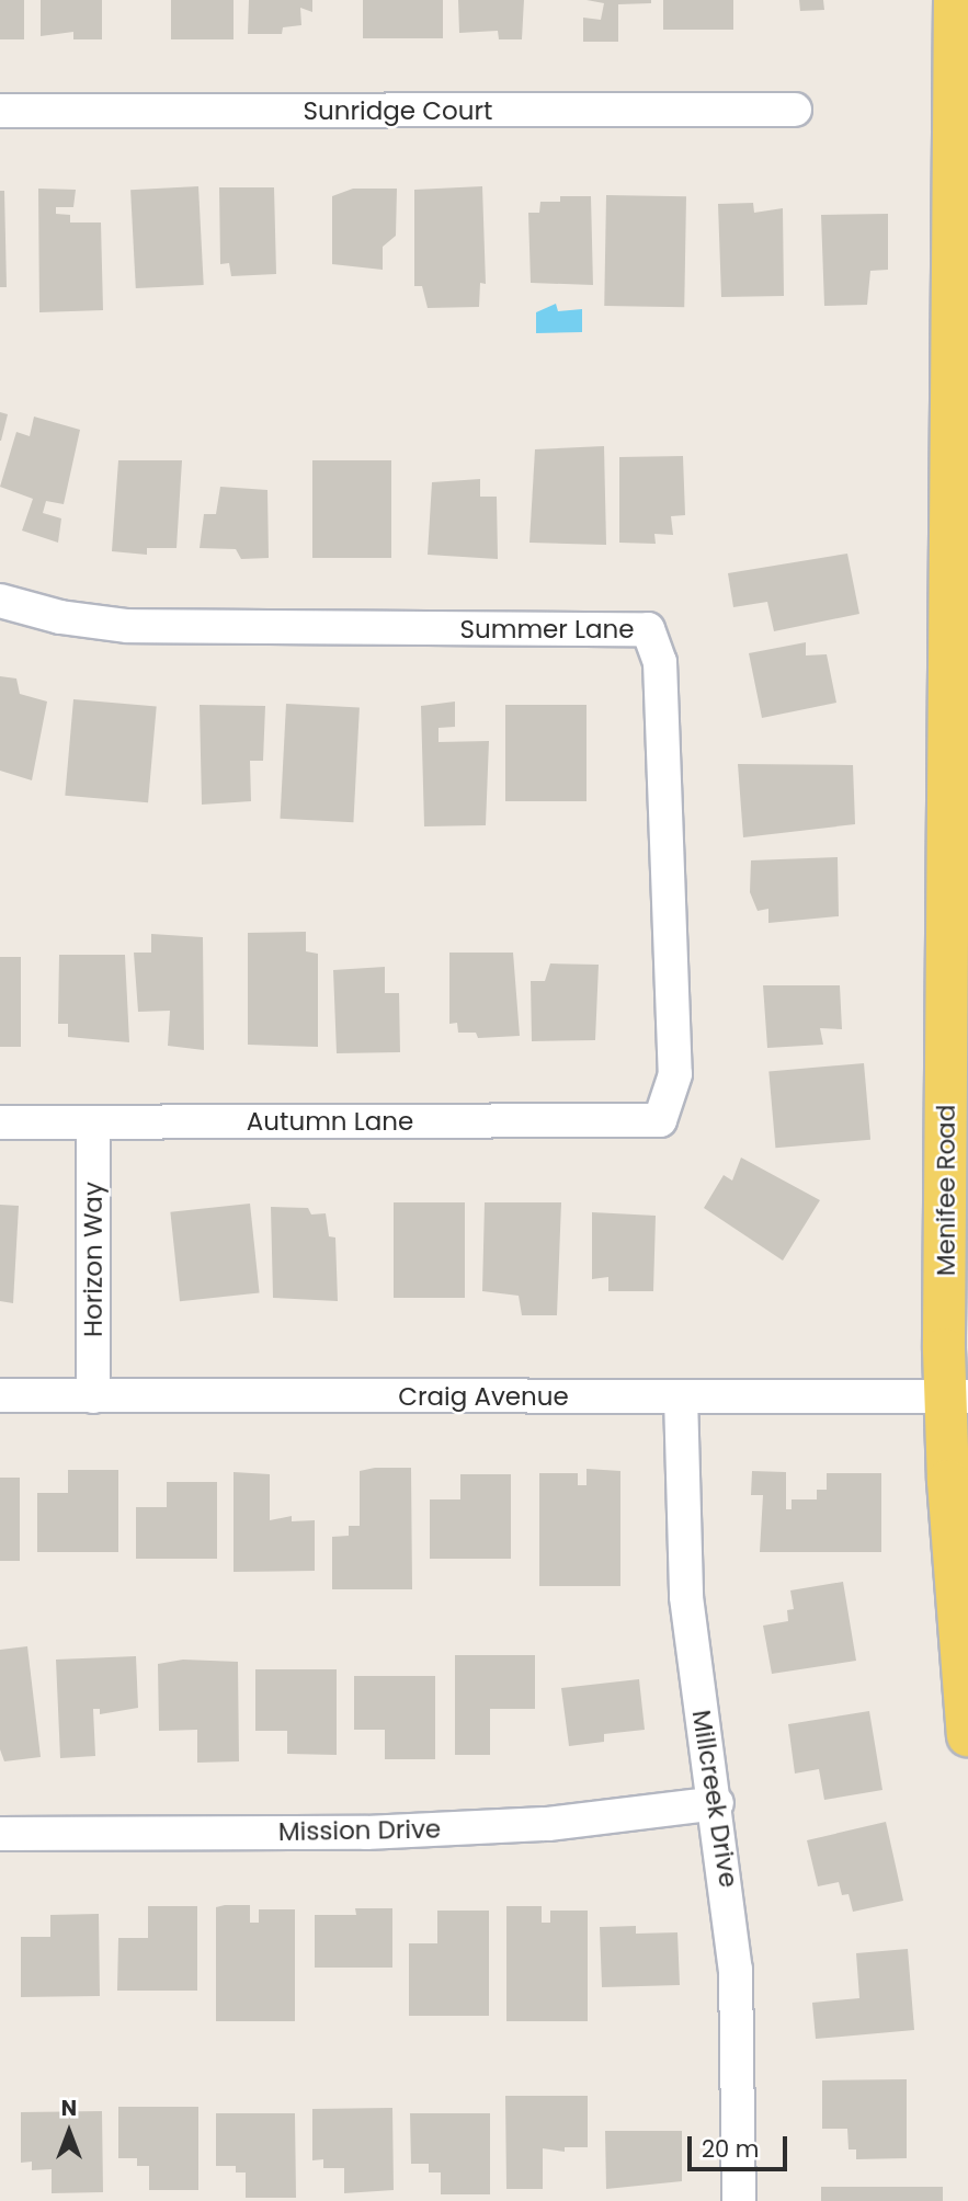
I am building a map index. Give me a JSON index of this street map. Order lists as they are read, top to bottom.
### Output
{
  "streets": {
    "main road": ["Menifee Road"],
    "street": [
      "Sunridge Court",
      "Summer Lane",
      "Autumn Lane",
      "Horizon Way",
      "Craig Avenue",
      "Millcreek Drive",
      "Mission Drive"
    ]
  },
  "crossings": [
    ["Summer Lane", "Autumn Lane"],
    ["Autumn Lane", "Horizon Way"],
    ["Menifee Road", "Craig Avenue"],
    ["Horizon Way", "Craig Avenue"],
    ["Craig Avenue", "Millcreek Drive"],
    ["Millcreek Drive", "Mission Drive"]
  ],
  "scale_bar": "20 m",
  "north": "top"
}
